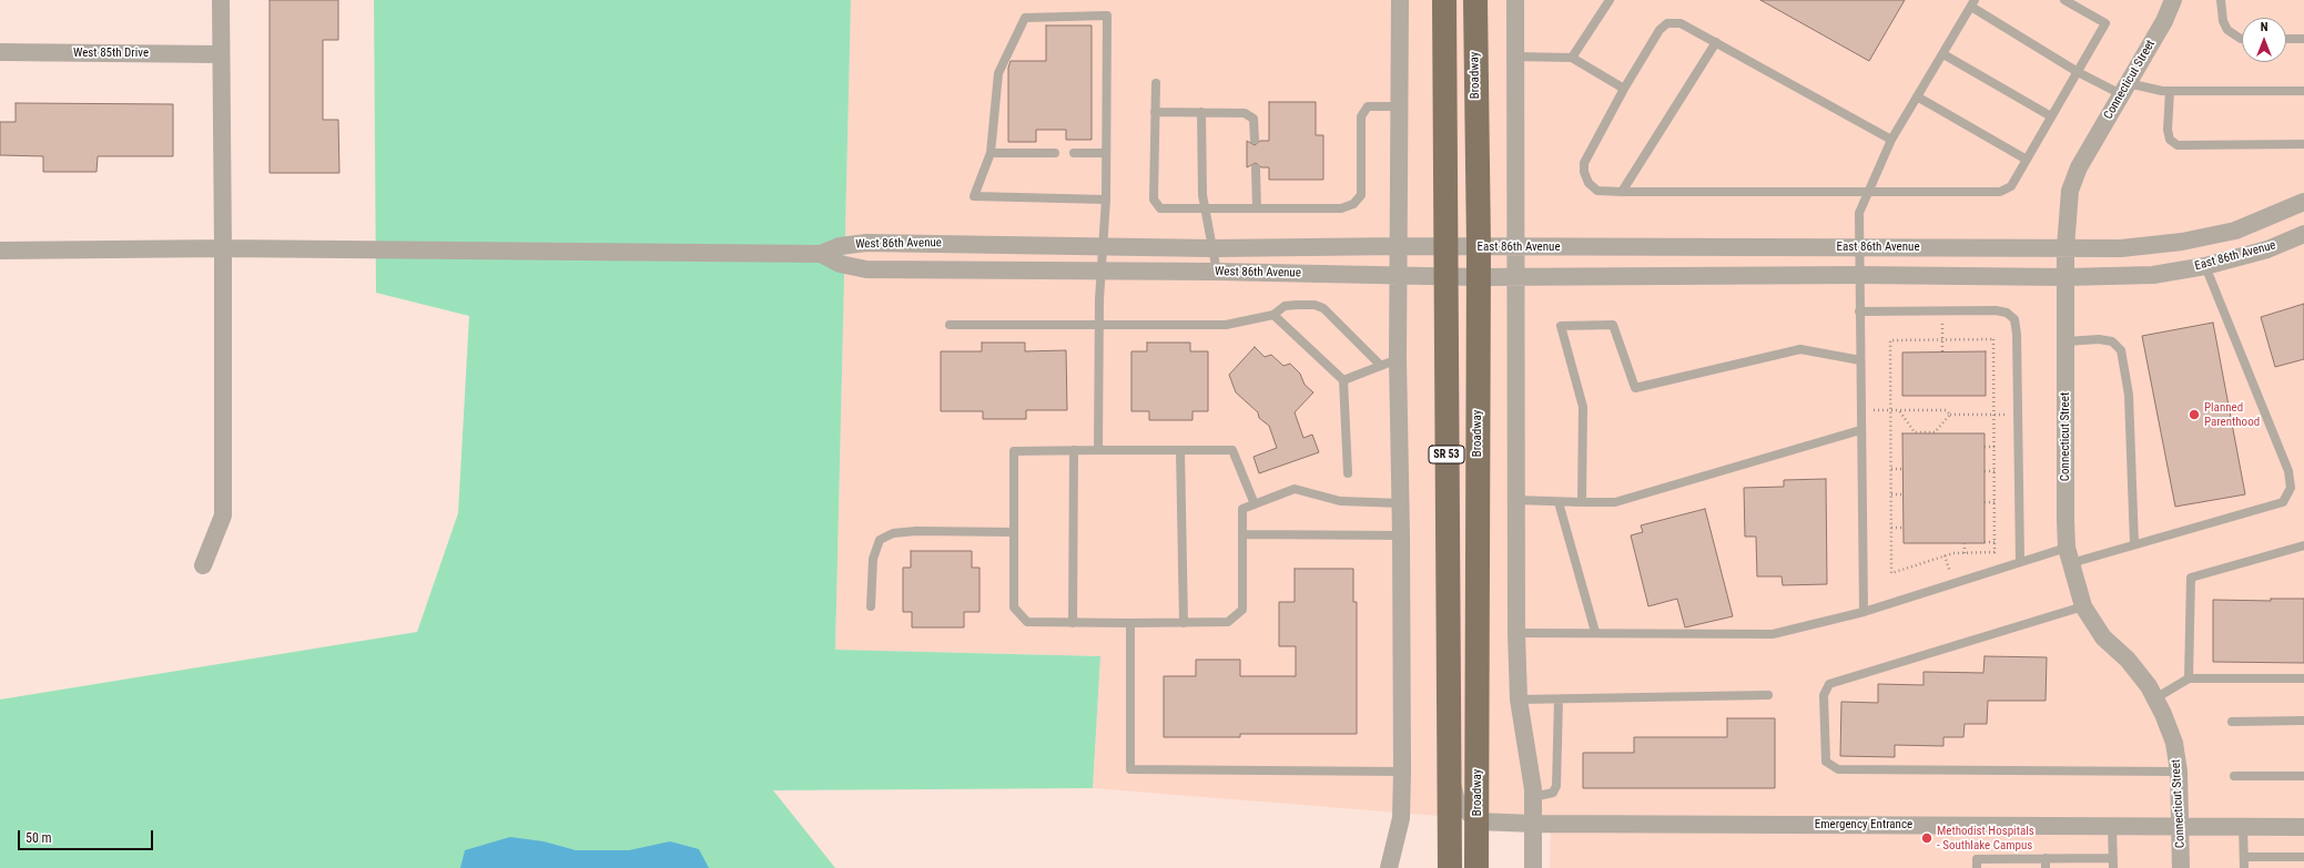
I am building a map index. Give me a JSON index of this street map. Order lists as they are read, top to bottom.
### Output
{
  "streets": {
    "main road": ["Broadway", "SR 53"],
    "street": [
      "West 85th Drive",
      "Connecticut Street",
      "West 86th Avenue",
      "East 86th Avenue",
      "Emergency Entrance"
    ]
  },
  "crossings": [
    ["Broadway", "East 86th Avenue"],
    ["Broadway", "Emergency Entrance"],
    ["Connecticut Street", "East 86th Avenue"],
    ["Connecticut Street", "Emergency Entrance"],
    ["West 86th Avenue", "East 86th Avenue"],
    ["West 86th Avenue", "SR 53"],
    ["East 86th Avenue", "SR 53"]
  ],
  "places": ["Planned Parenthood", "Methodist Hospitals - Southlake Campus"],
  "scale_bar": "50 m",
  "north": "top"
}
